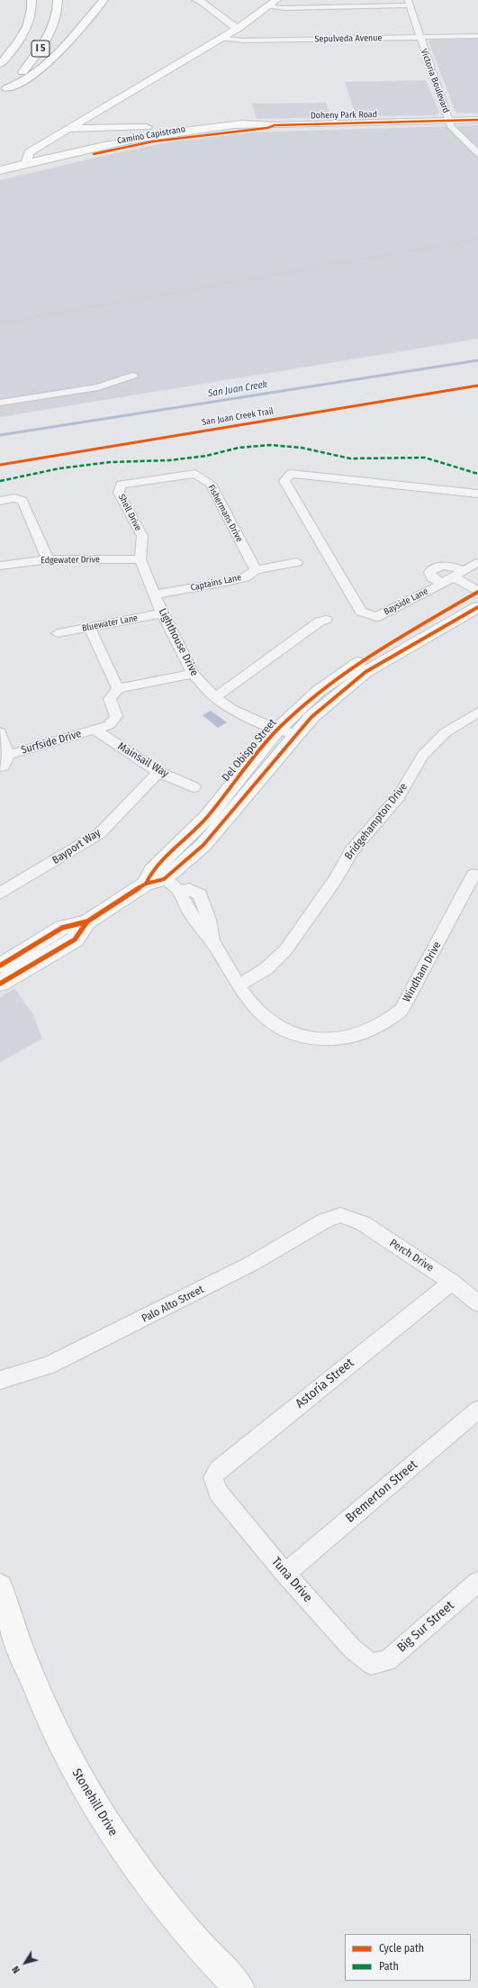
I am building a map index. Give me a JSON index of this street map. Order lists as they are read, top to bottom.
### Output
{
  "streets": {
    "main road": [
      "I 5",
      "Doheny Park Road",
      "Camino Capistrano",
      "Del Obispo Street",
      "Stonehill Drive"
    ],
    "street": [
      "Sepulveda Avenue",
      "Victoria Boulevard",
      "Shell Drive",
      "Fishermans Drive",
      "Edgewater Drive",
      "Captains Lane",
      "Bayside Lane",
      "Bluewater Lane",
      "Lighthouse Drive",
      "Surfside Drive",
      "Mainsail Way",
      "Bridgehampton Drive",
      "Bayport Way",
      "Windham Drive",
      "Perch Drive",
      "Palo Alto Street",
      "Astoria Street",
      "Bremerton Street",
      "Tuna Drive",
      "Big Sur Street"
    ],
    "cycle path": ["San Juan Creek Trail"]
  },
  "crossings": [
    ["Sepulveda Avenue", "Victoria Boulevard"],
    ["Victoria Boulevard", "Doheny Park Road"],
    ["Doheny Park Road", "Camino Capistrano"],
    ["Shell Drive", "Fishermans Drive"],
    ["Shell Drive", "Edgewater Drive"],
    ["Shell Drive", "Lighthouse Drive"],
    ["Fishermans Drive", "Captains Lane"],
    ["Edgewater Drive", "Lighthouse Drive"],
    ["Captains Lane", "Lighthouse Drive"],
    ["Bluewater Lane", "Lighthouse Drive"],
    ["Lighthouse Drive", "Del Obispo Street"],
    ["Surfside Drive", "Mainsail Way"],
    ["Del Obispo Street", "Windham Drive"],
    ["Mainsail Way", "Bayport Way"],
    ["Bridgehampton Drive", "Windham Drive"],
    ["Perch Drive", "Palo Alto Street"],
    ["Perch Drive", "Astoria Street"],
    ["Astoria Street", "Tuna Drive"],
    ["Bremerton Street", "Tuna Drive"],
    ["Tuna Drive", "Big Sur Street"]
  ],
  "water": ["San Juan Creek"],
  "legend": ["Cycle path", "Path"],
  "north": "bottom left"
}
